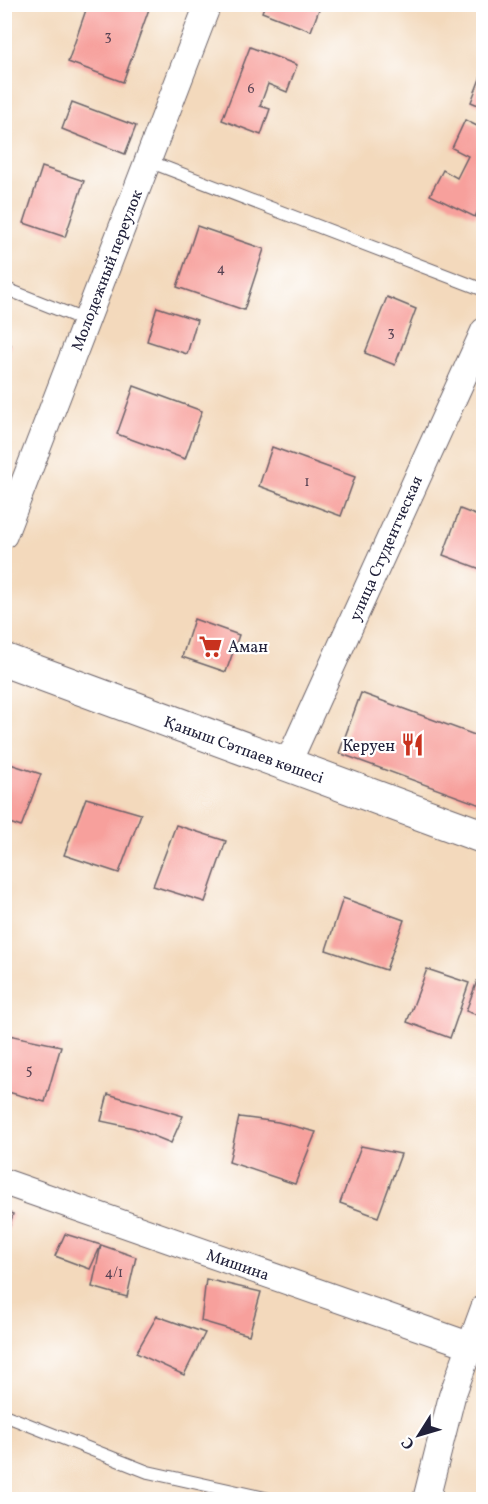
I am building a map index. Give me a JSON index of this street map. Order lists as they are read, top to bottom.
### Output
{
  "streets": {
    "street": [
      "Молодежный переулок",
      "улица Студентческая",
      "Қаныш Сәтпаев көшесі",
      "Мишина"
    ]
  },
  "crossings": [
    ["улица Студентческая", "Қаныш Сәтпаев көшесі"]
  ],
  "places": {
    "supermarket": ["Аман"],
    "restaurant": ["Керуен"]
  },
  "house_numbers": [
    "3",
    "6",
    "4",
    "3",
    "1",
    "5",
    "4/1"
  ],
  "north": "bottom left"
}
